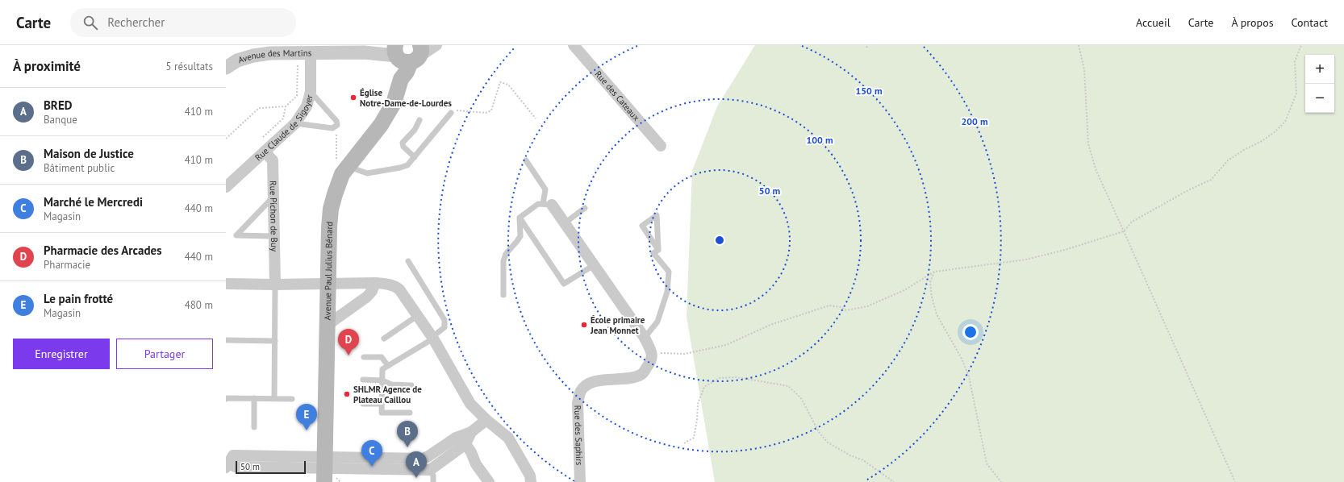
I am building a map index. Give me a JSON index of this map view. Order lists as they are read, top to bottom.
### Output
{
  "streets": {
    "main road": ["Avenue Paul Julius Bénard"],
    "street": [
      "Avenue des Martins",
      "Rue des Cateaux",
      "Rue Claude de Sigoyer",
      "Rue Pichon de Buy",
      "Rue des Saphirs"
    ]
  },
  "crossings": [
    ["Avenue des Martins", "Rue Claude de Sigoyer"],
    ["Avenue des Martins", "Avenue Paul Julius Bénard"],
    ["Rue Claude de Sigoyer", "Rue Pichon de Buy"]
  ],
  "places": ["Église Notre-Dame-de-Lourdes", "École primaire Jean Monnet", "SHLMR Agence de Plateau Caillou"],
  "scale_bar": "50 m",
  "page": {
    "header": "Carte",
    "search": "Rechercher",
    "nav": [
      "Accueil",
      "Carte",
      "À propos",
      "Contact"
    ],
    "heading": ["À proximité", "5 résultats"],
    "map_buttons": ["+", "−"],
    "list": [
      {
        "mark": "A",
        "name": "BRED",
        "note": "Banque",
        "value": "410 m"
      },
      {
        "mark": "B",
        "name": "Maison de Justice",
        "note": "Bâtiment public",
        "value": "410 m"
      },
      {
        "mark": "C",
        "name": "Marché le Mercredi",
        "note": "Magasin",
        "value": "440 m"
      },
      {
        "mark": "D",
        "name": "Pharmacie des Arcades",
        "note": "Pharmacie",
        "value": "440 m"
      },
      {
        "mark": "E",
        "name": "Le pain frotté",
        "note": "Magasin",
        "value": "480 m"
      }
    ],
    "buttons": ["Enregistrer", "Partager"],
    "pins": [
      "D",
      "E",
      "B",
      "C",
      "A"
    ],
    "scale": "50 m"
  },
  "rings": [
    "150 m",
    "200 m",
    "100 m",
    "50 m"
  ]
}
